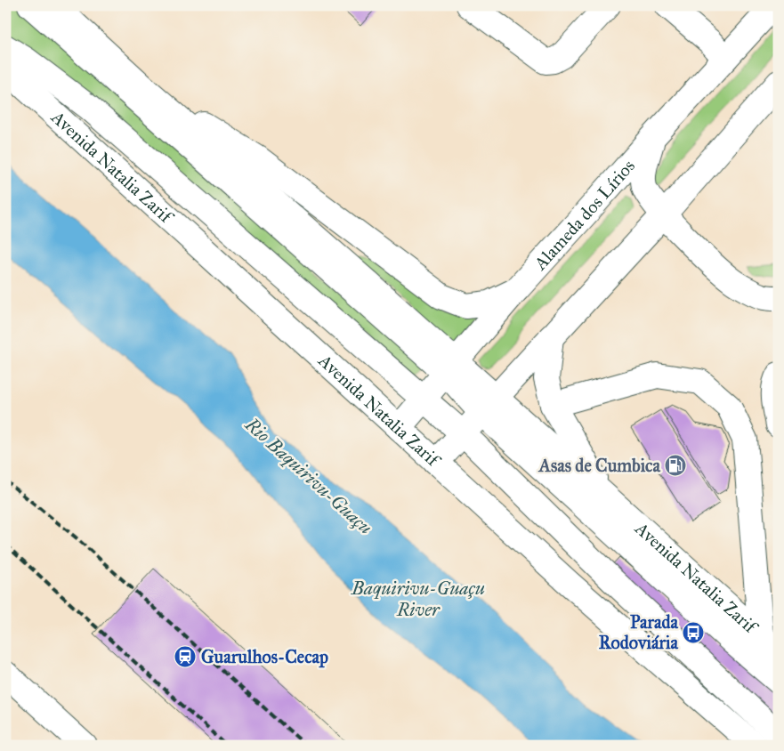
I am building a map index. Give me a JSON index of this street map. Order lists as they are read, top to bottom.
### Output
{
  "streets": {
    "main road": ["Avenida Natalia Zarif", "Alameda dos Lírios"]
  },
  "crossings": [
    ["Avenida Natalia Zarif", "Alameda dos Lírios"]
  ],
  "water": ["Rio Baquirivu-Guaçu", "Baquirivu-Guaçu River"],
  "places": {
    "fuel station": ["Asas de Cumbica"],
    "bus stop": ["Parada Rodoviária"],
    "station": ["Guarulhos-Cecap"]
  }
}
